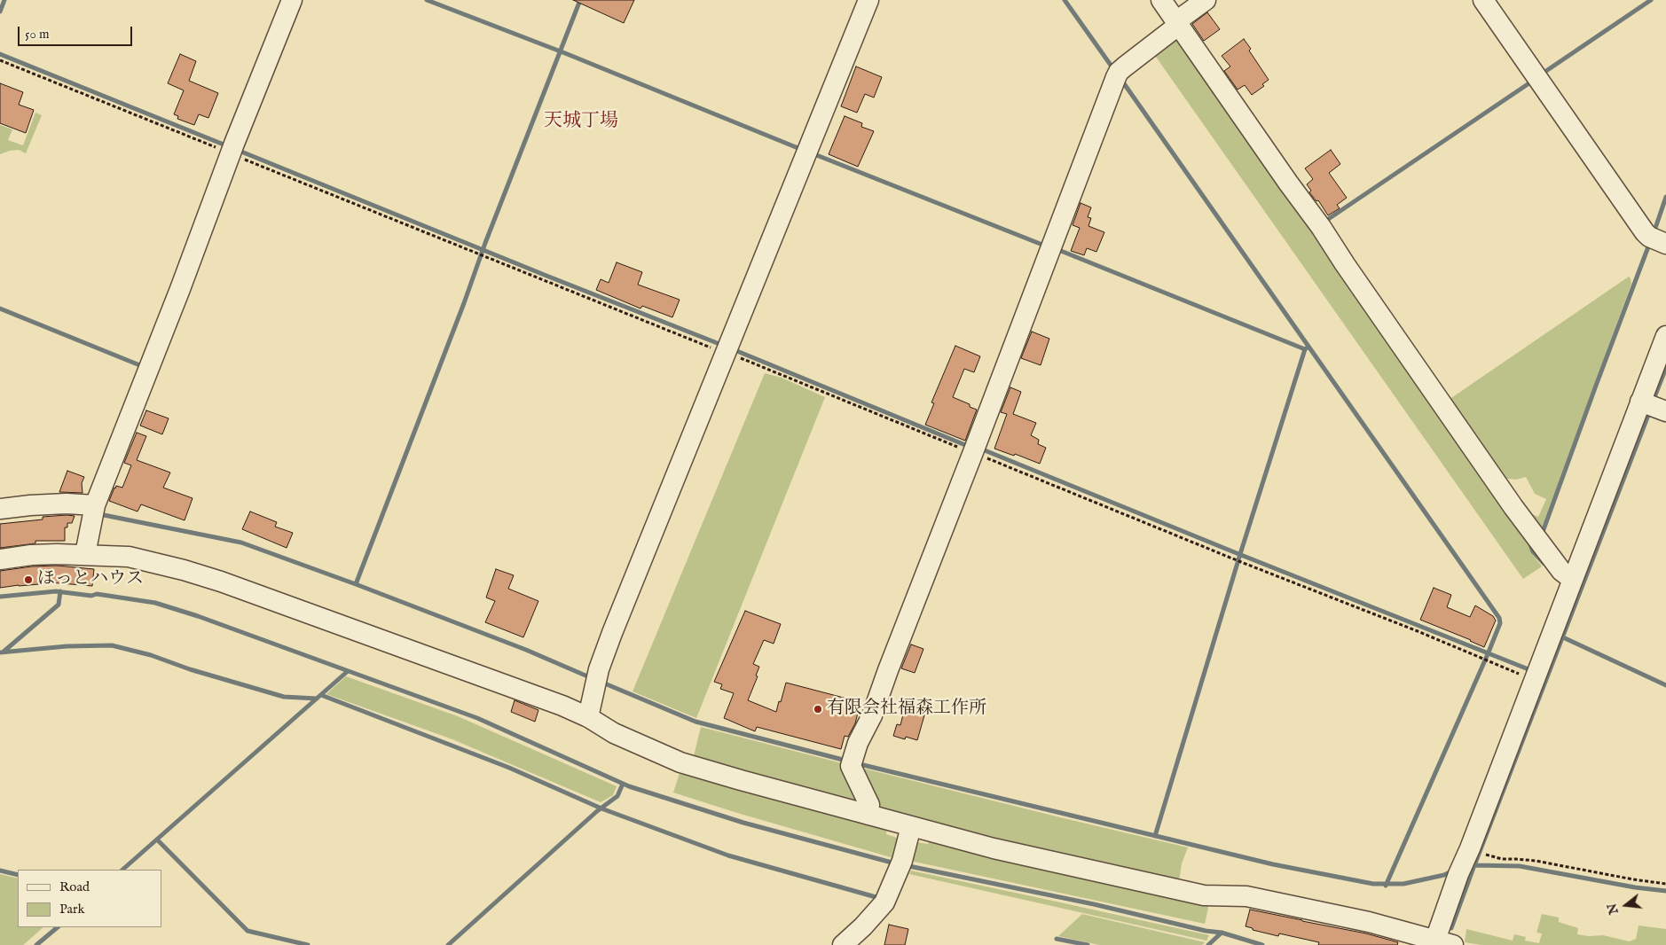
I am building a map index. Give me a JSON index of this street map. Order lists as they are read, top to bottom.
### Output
{
  "districts": ["天城丁場"],
  "places": ["ほっとハウス", "有限会社福森工作所"],
  "legend": ["Road", "Park"],
  "scale_bar": "50 m",
  "north": "left"
}
